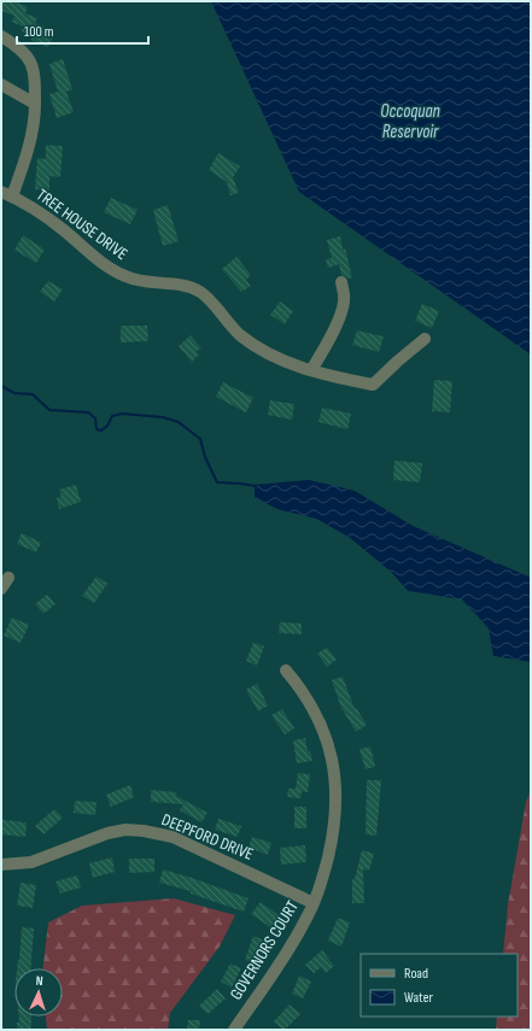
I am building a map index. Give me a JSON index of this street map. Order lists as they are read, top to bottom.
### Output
{
  "streets": {
    "street": ["TREE HOUSE DRIVE", "DEEPFORD DRIVE", "GOVERNORS COURT"]
  },
  "crossings": [
    ["DEEPFORD DRIVE", "GOVERNORS COURT"]
  ],
  "water": ["Occoquan Reservoir"],
  "legend": ["Road", "Water"],
  "scale_bar": "100 m",
  "north": "top"
}
